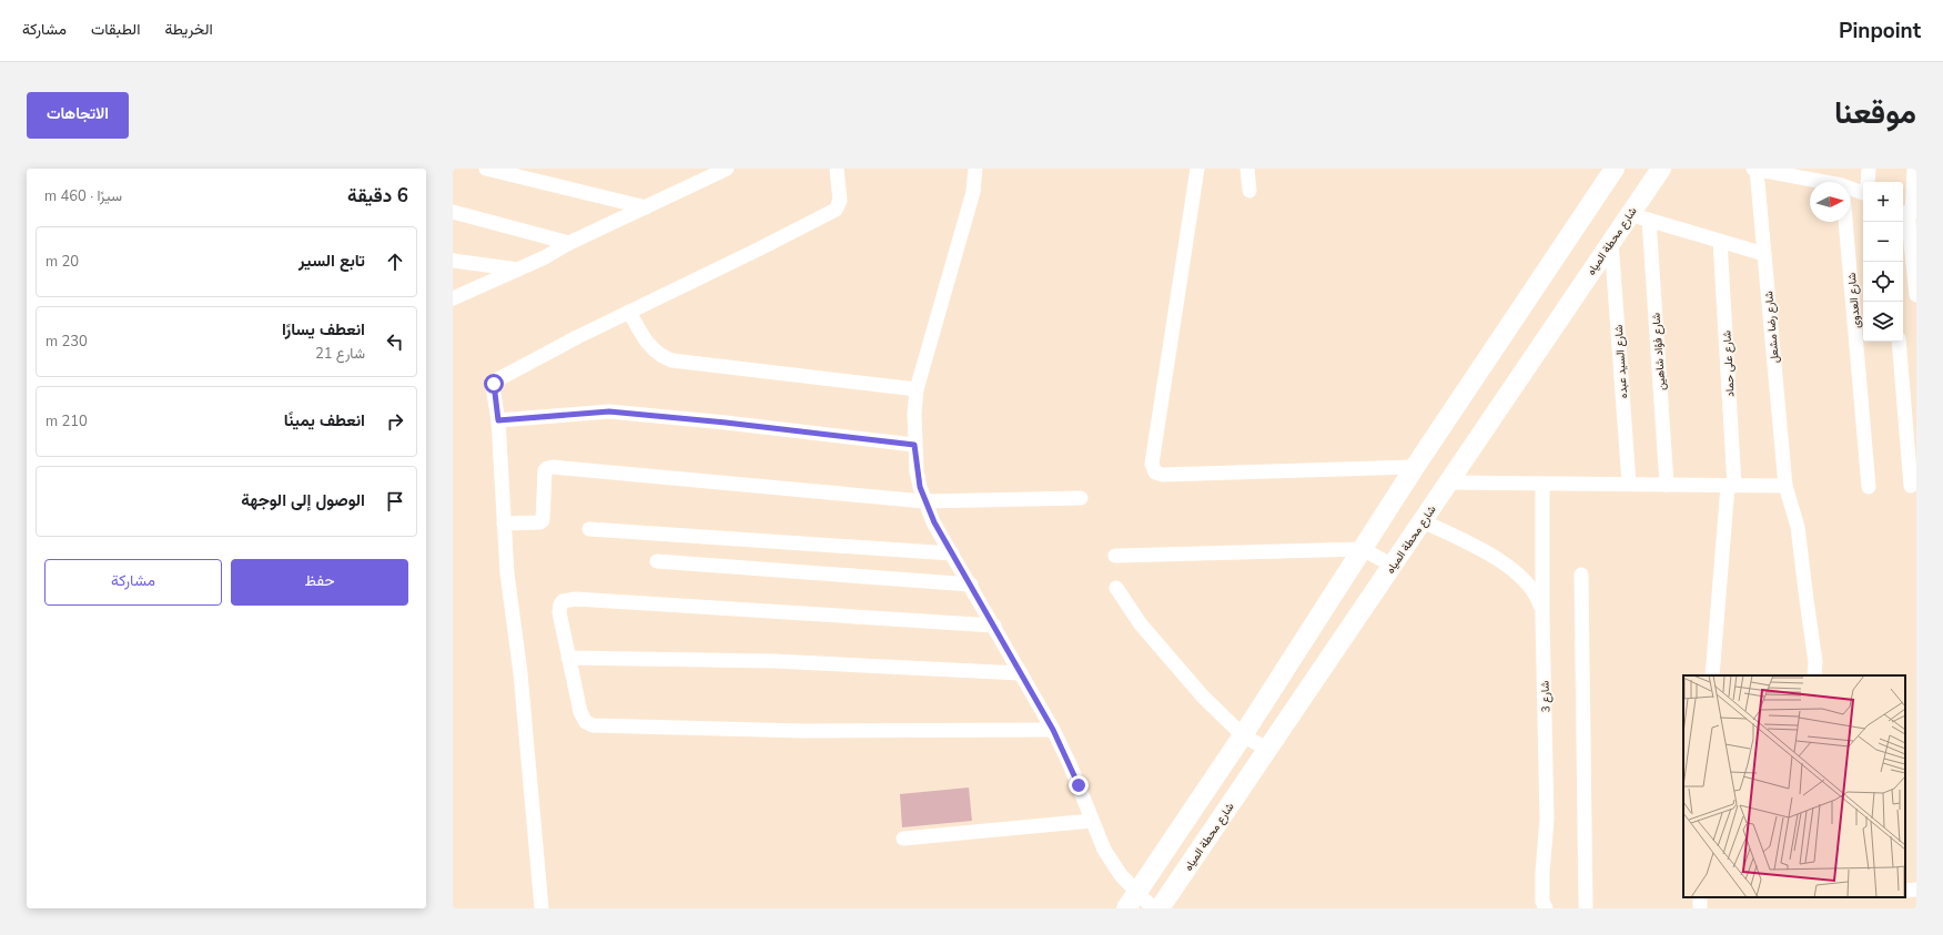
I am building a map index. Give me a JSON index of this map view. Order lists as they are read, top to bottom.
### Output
{
  "streets": {
    "street": [
      "شارع محطة المياه",
      "شارع العدوى",
      "شارع رضا مشعل",
      "شارع فؤاد شاهين",
      "شارع السيد عبده",
      "شارع على حماد",
      "شارع 3"
    ]
  },
  "crossings": [
    ["شارع محطة المياه", "شارع السيد عبده"]
  ],
  "north": "right",
  "page": {
    "header": "Pinpoint",
    "nav": ["الخريطة", "الطبقات", "مشاركة"],
    "title": "موقعنا",
    "buttons": [
      "الاتجاهات",
      ["حفظ", "مشاركة"]
    ],
    "heading": ["6 دقيقة", "سيرًا · 460 m"],
    "map_buttons": ["+", "−"],
    "list": [
      ["تابع السير", "20 m"],
      ["انعطف يسارًا", "شارع 21", "230 m"],
      ["انعطف يمينًا", "210 m"],
      "الوصول إلى الوجهة"
    ]
  }
}
